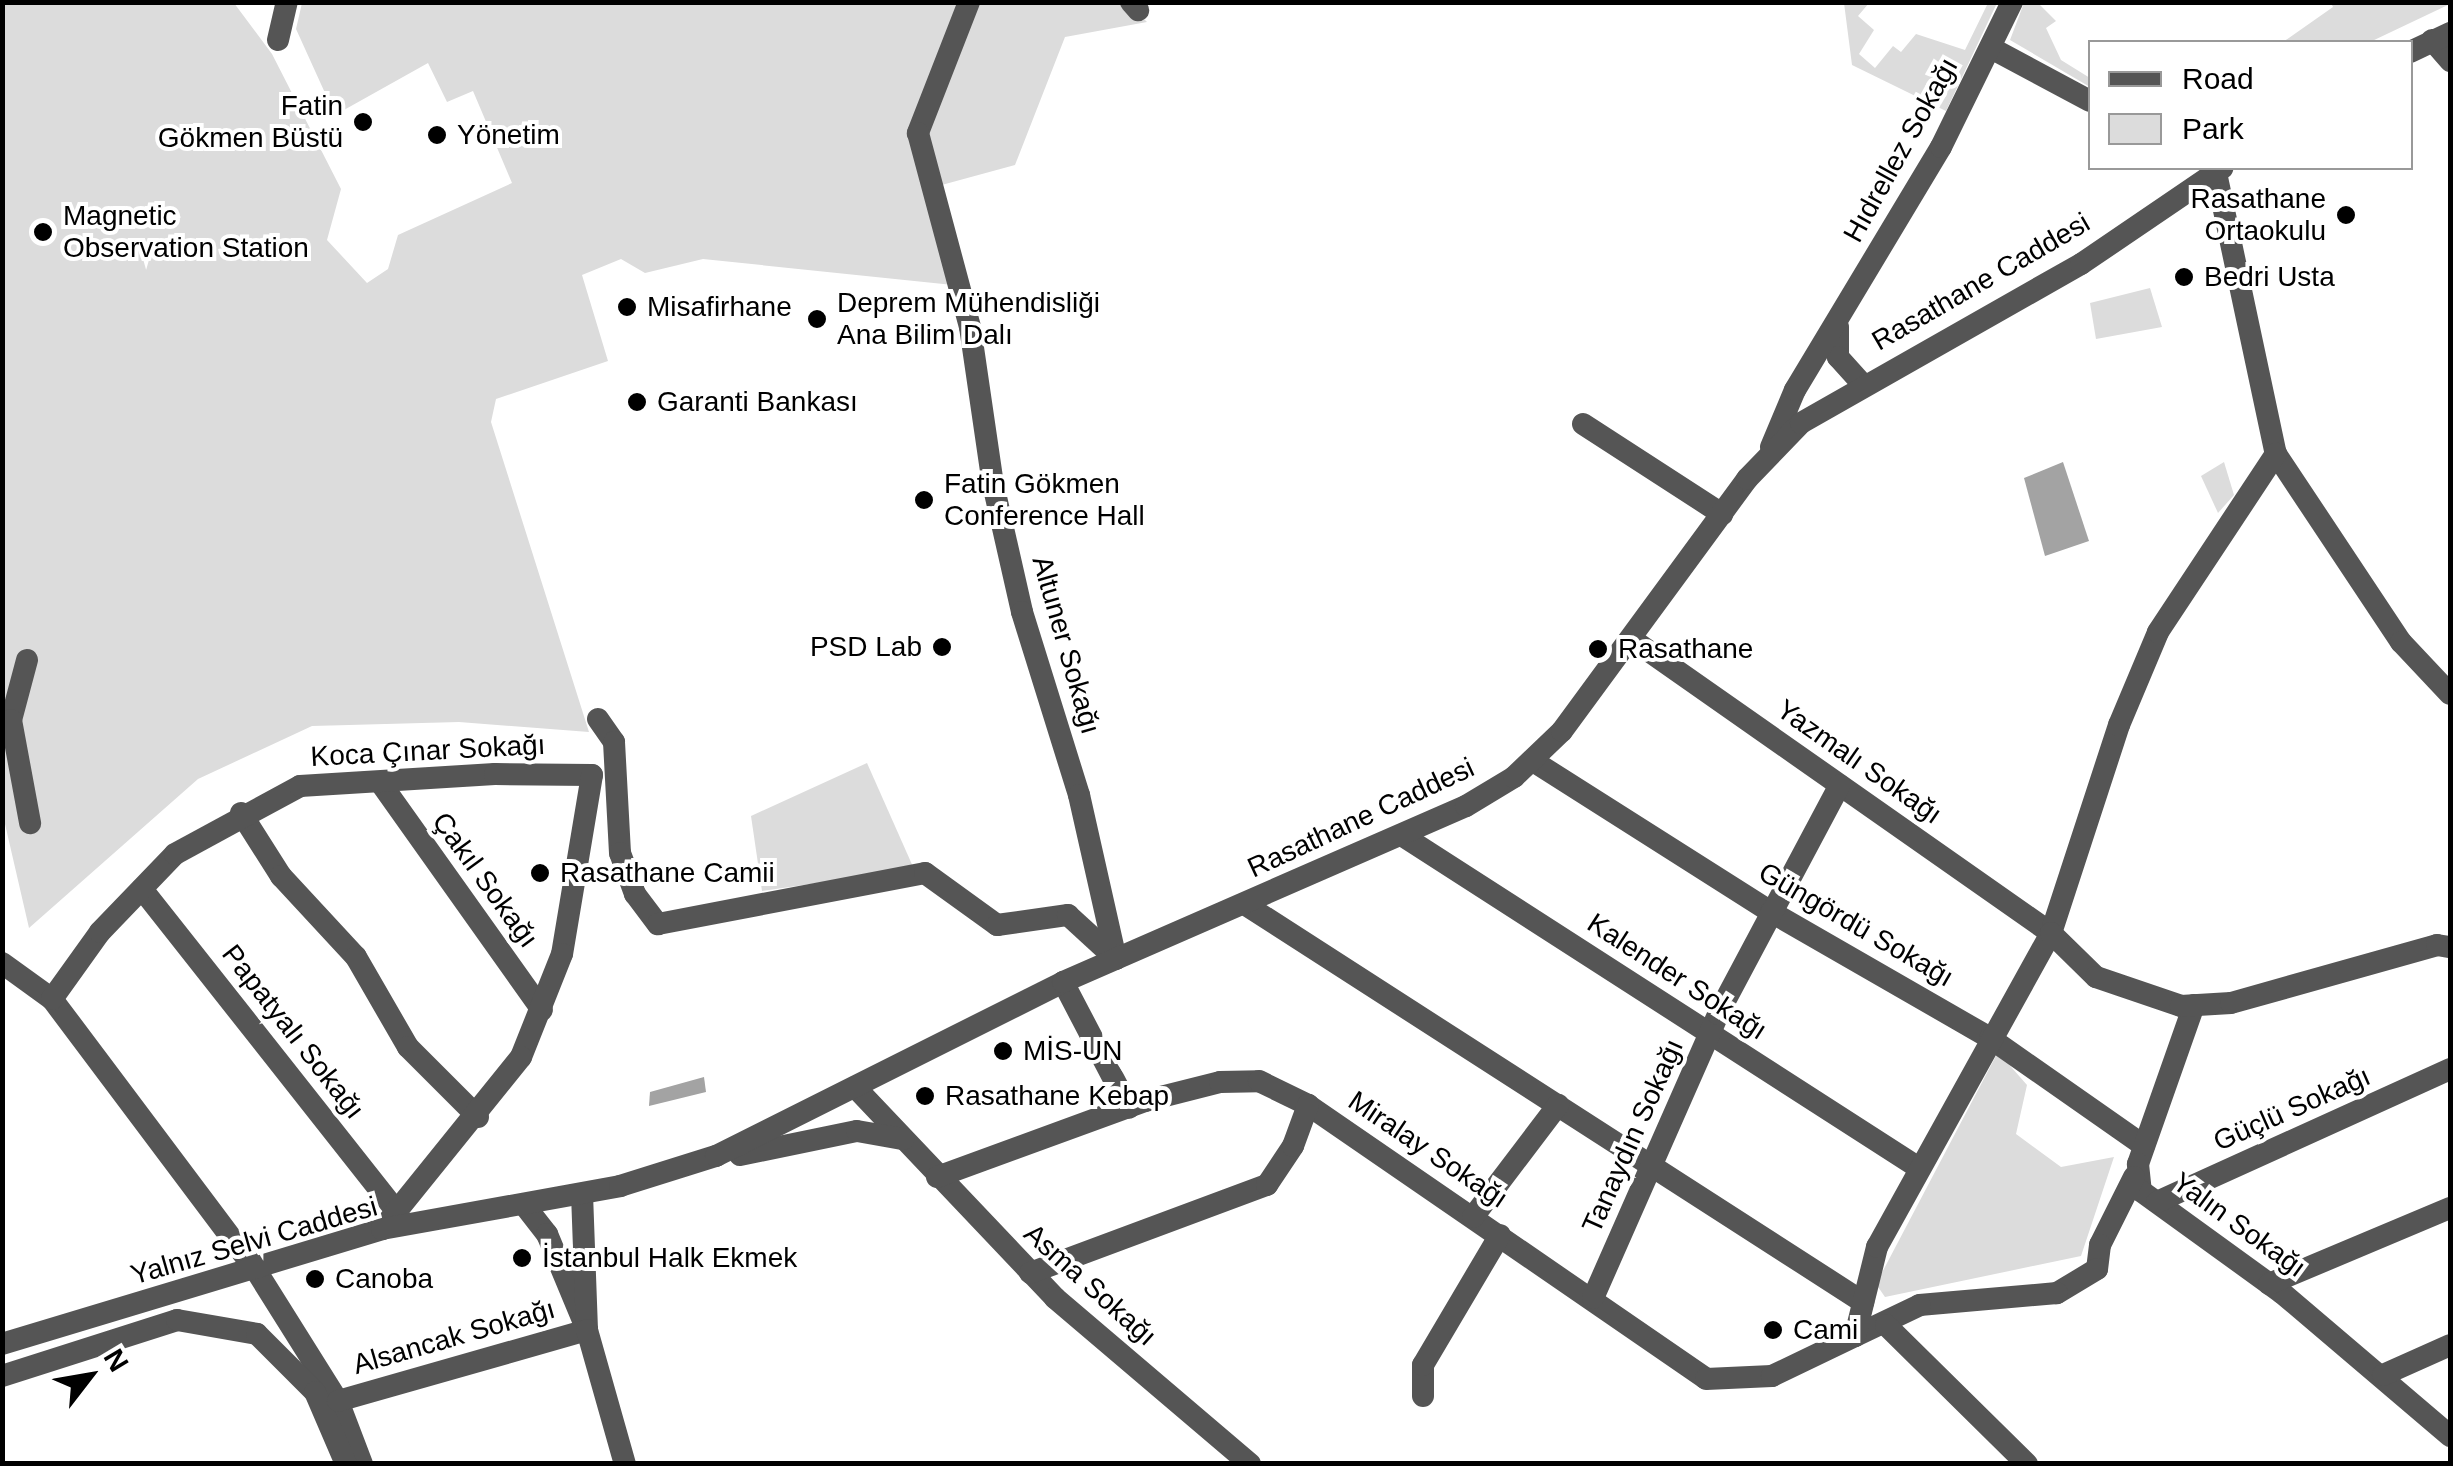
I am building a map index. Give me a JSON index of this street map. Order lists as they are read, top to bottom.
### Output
{
  "streets": {
    "street": [
      "Hıdrellez Sokağı",
      "Rasathane Caddesi",
      "Altuner Sokağı",
      "Koca Çınar Sokağı",
      "Yazmalı Sokağı",
      "Çakıl Sokağı",
      "Güngördü Sokağı",
      "Kalender Sokağı",
      "Papatyalı Sokağı",
      "Güçlü Sokağı",
      "Tanaydın Sokağı",
      "Miralay Sokağı",
      "Yalın Sokağı",
      "Yalnız Selvi Caddesi",
      "Asma Sokağı",
      "Alsancak Sokağı"
    ]
  },
  "crossings": [
    ["Hıdrellez Sokağı", "Rasathane Caddesi"],
    ["Rasathane Caddesi", "Altuner Sokağı"],
    ["Rasathane Caddesi", "Yazmalı Sokağı"],
    ["Rasathane Caddesi", "Güngördü Sokağı"],
    ["Rasathane Caddesi", "Kalender Sokağı"],
    ["Rasathane Caddesi", "Yalnız Selvi Caddesi"],
    ["Rasathane Caddesi", "Asma Sokağı"],
    ["Koca Çınar Sokağı", "Çakıl Sokağı"],
    ["Koca Çınar Sokağı", "Papatyalı Sokağı"],
    ["Yazmalı Sokağı", "Tanaydın Sokağı"],
    ["Yazmalı Sokağı", "Yalın Sokağı"],
    ["Güngördü Sokağı", "Tanaydın Sokağı"],
    ["Güngördü Sokağı", "Yalın Sokağı"],
    ["Kalender Sokağı", "Tanaydın Sokağı"],
    ["Papatyalı Sokağı", "Yalnız Selvi Caddesi"],
    ["Güçlü Sokağı", "Yalın Sokağı"],
    ["Tanaydın Sokağı", "Miralay Sokağı"],
    ["Miralay Sokağı", "Yalın Sokağı"],
    ["Miralay Sokağı", "Asma Sokağı"]
  ],
  "places": [
    "Fatin Gökmen Büstü",
    "Yönetim",
    "Rasathane Ortaokulu",
    "Magnetic Observation Station",
    "Bedri Usta",
    "Misafirhane",
    "Deprem Mühendisliği Ana Bilim Dalı",
    "Garanti Bankası",
    "Fatin Gökmen Conference Hall",
    "PSD Lab",
    "Rasathane",
    "Rasathane Camii",
    "MİS-UN",
    "Rasathane Kebap",
    "İstanbul Halk Ekmek",
    "Canoba",
    "Cami"
  ],
  "legend": ["Road", "Park"],
  "north": "top right"
}
